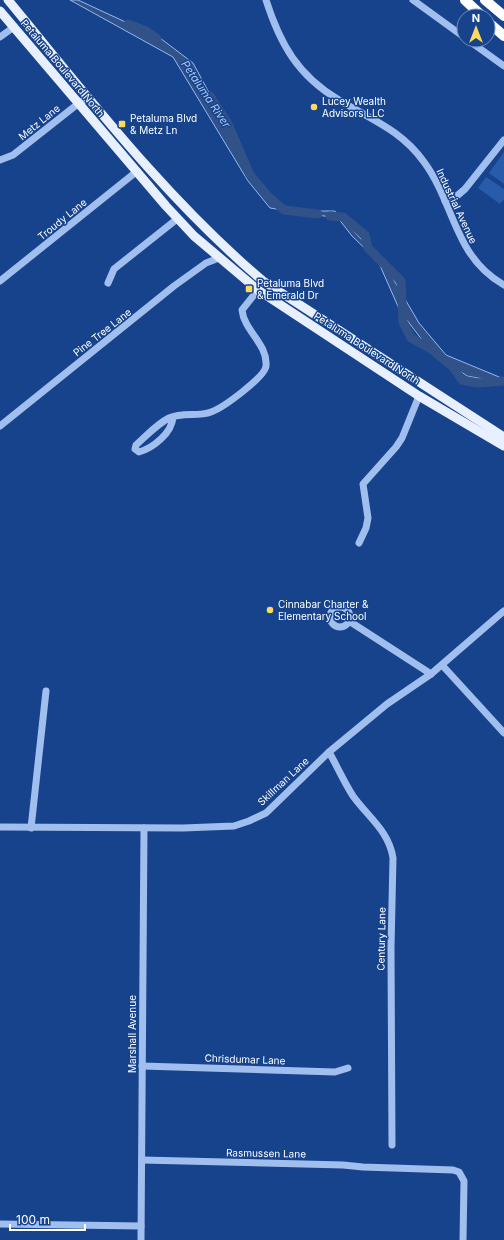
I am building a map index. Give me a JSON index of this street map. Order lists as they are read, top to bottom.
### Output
{
  "streets": {
    "main road": ["Petaluma Boulevard North"],
    "street": [
      "Metz Lane",
      "Industrial Avenue",
      "Troudy Lane",
      "Pine Tree Lane",
      "Skillman Lane",
      "Century Lane",
      "Marshall Avenue",
      "Chrisdumar Lane",
      "Rasmussen Lane"
    ]
  },
  "crossings": [
    ["Petaluma Boulevard North", "Metz Lane"],
    ["Petaluma Boulevard North", "Troudy Lane"],
    ["Petaluma Boulevard North", "Pine Tree Lane"],
    ["Skillman Lane", "Century Lane"],
    ["Skillman Lane", "Marshall Avenue"],
    ["Marshall Avenue", "Chrisdumar Lane"],
    ["Marshall Avenue", "Rasmussen Lane"]
  ],
  "water": ["Petaluma River"],
  "places": {
    "other": ["Lucey Wealth Advisors LLC", "Cinnabar Charter & Elementary School"],
    "transit": ["Petaluma Blvd & Metz Ln", "Petaluma Blvd & Emerald Dr"]
  },
  "scale_bar": "100 m",
  "north": "top"
}
